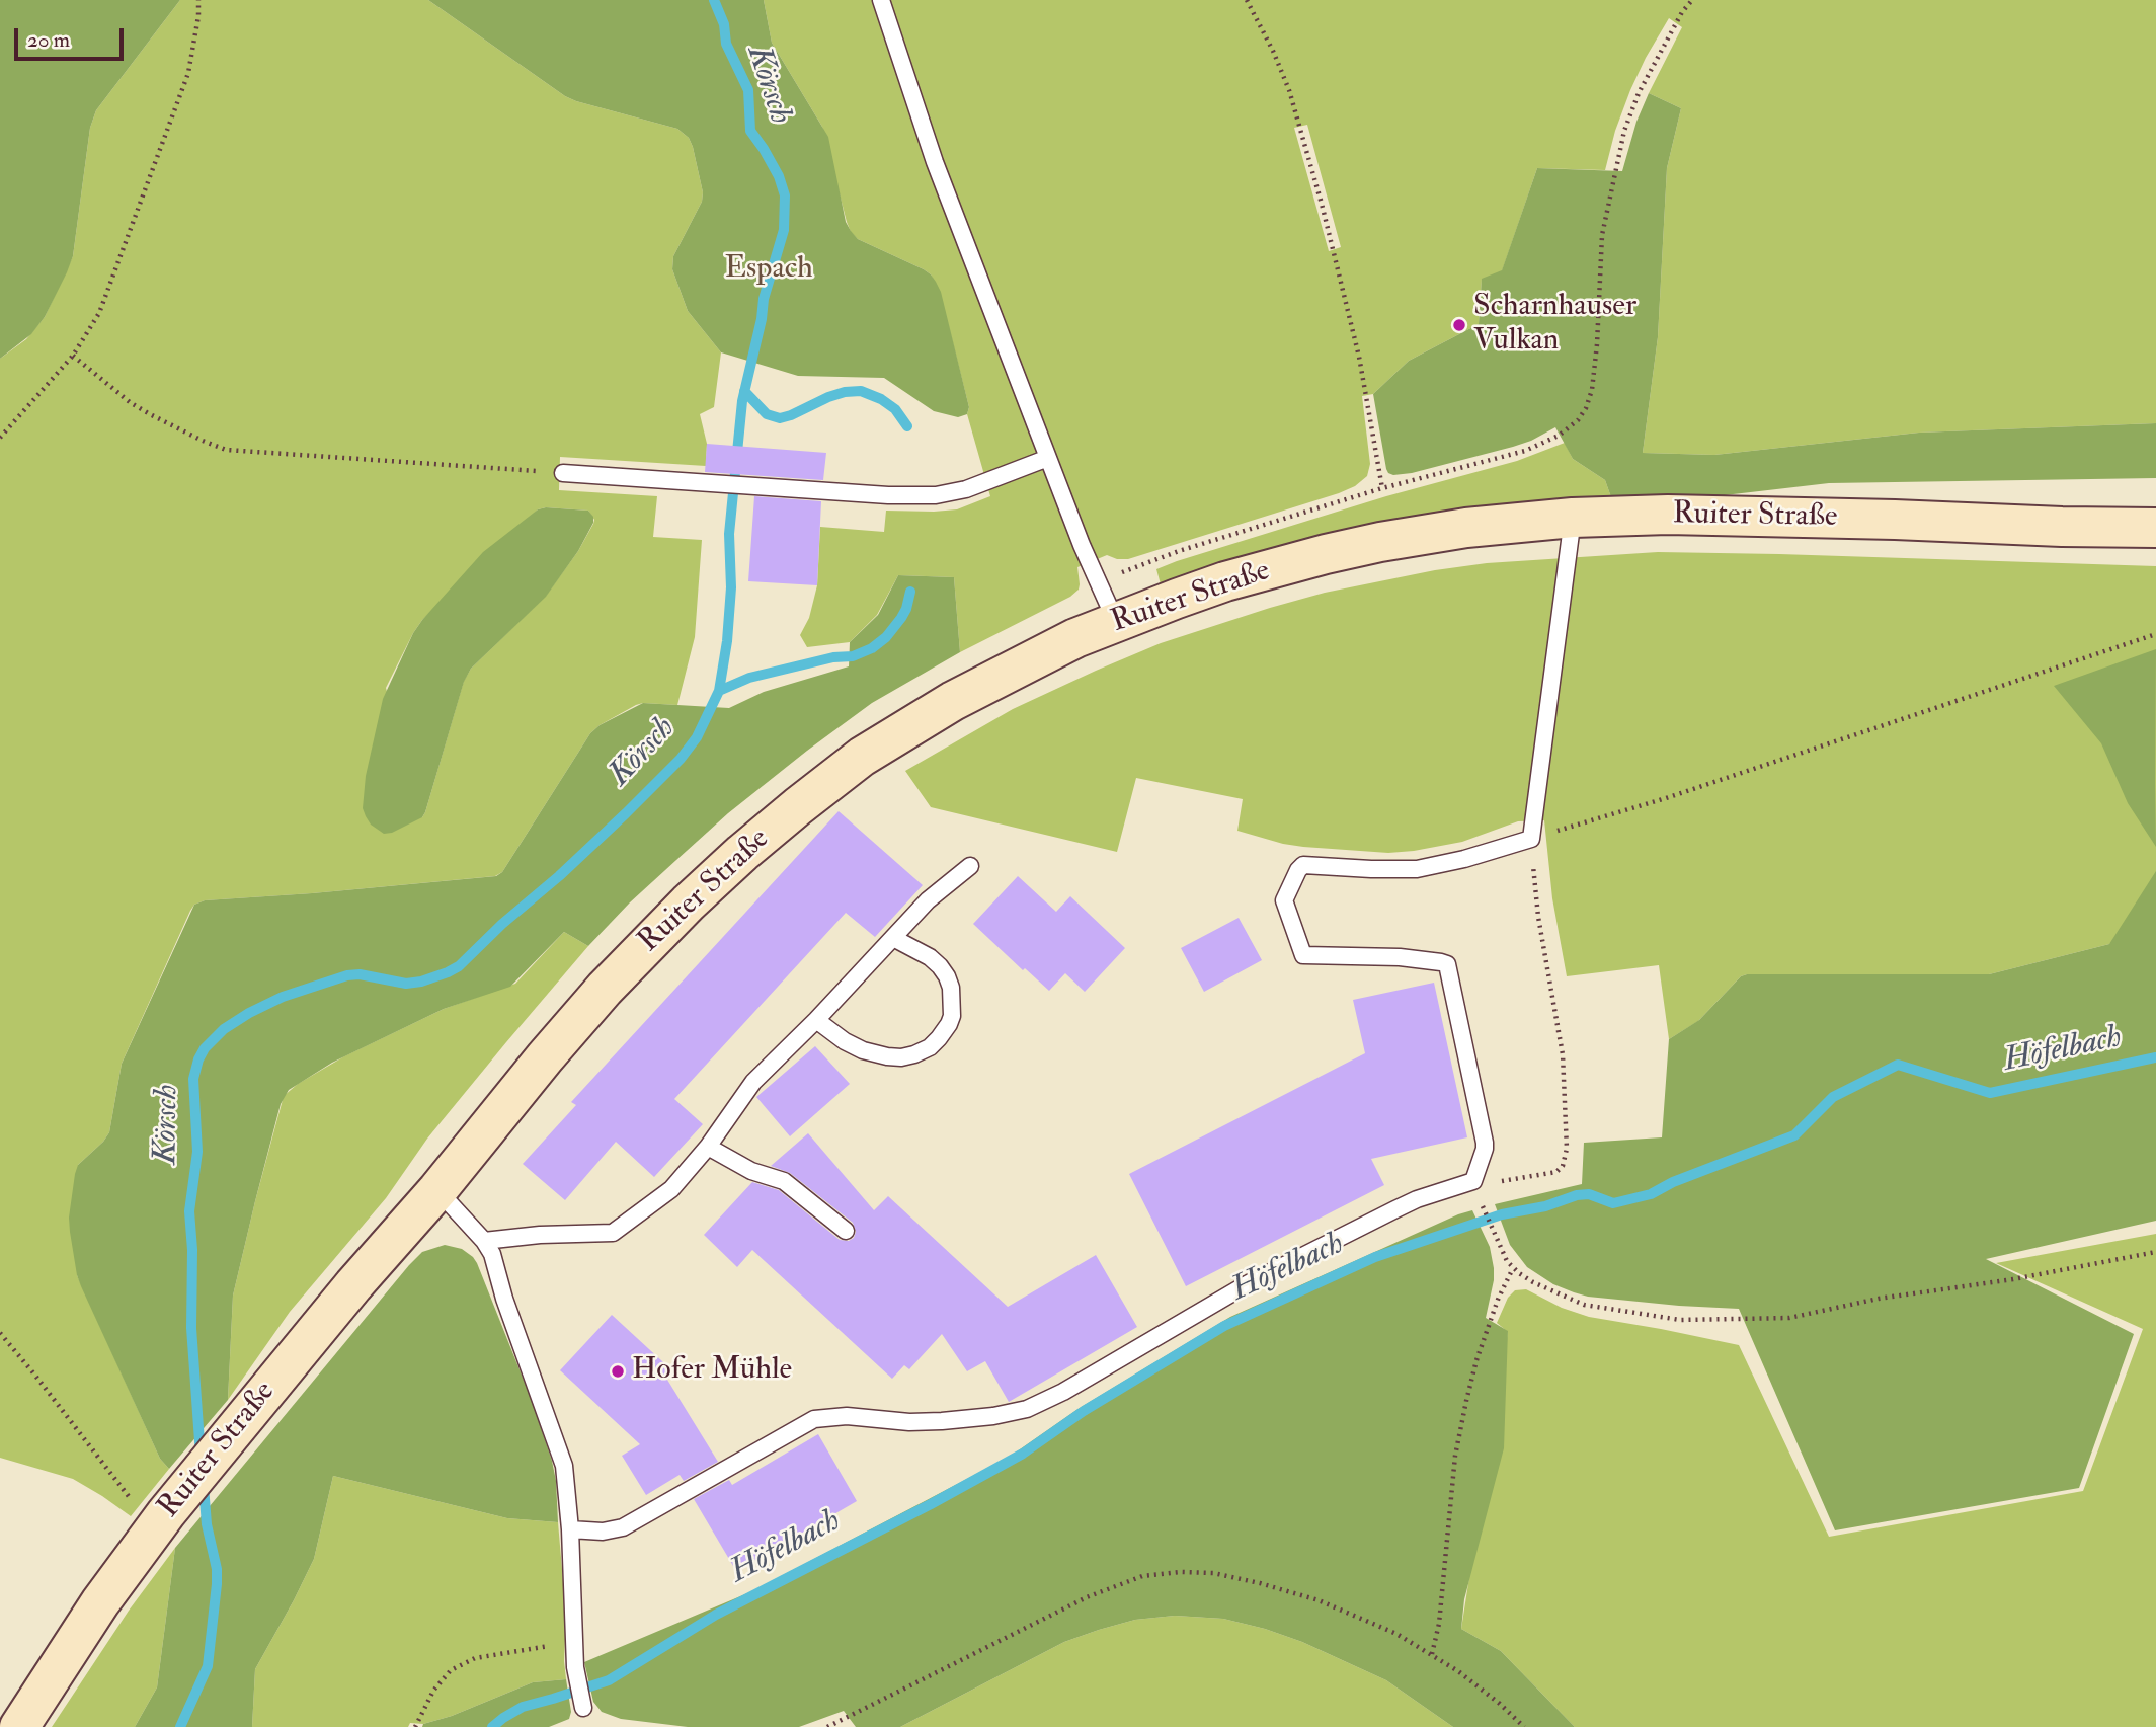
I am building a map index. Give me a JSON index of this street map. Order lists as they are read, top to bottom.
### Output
{
  "streets": {
    "main road": ["Ruiter Straße"]
  },
  "water": ["Körsch", "Höfelbach"],
  "parks": ["Espach"],
  "places": ["Scharnhauser Vulkan", "Hofer Mühle"],
  "scale_bar": "20 m"
}
